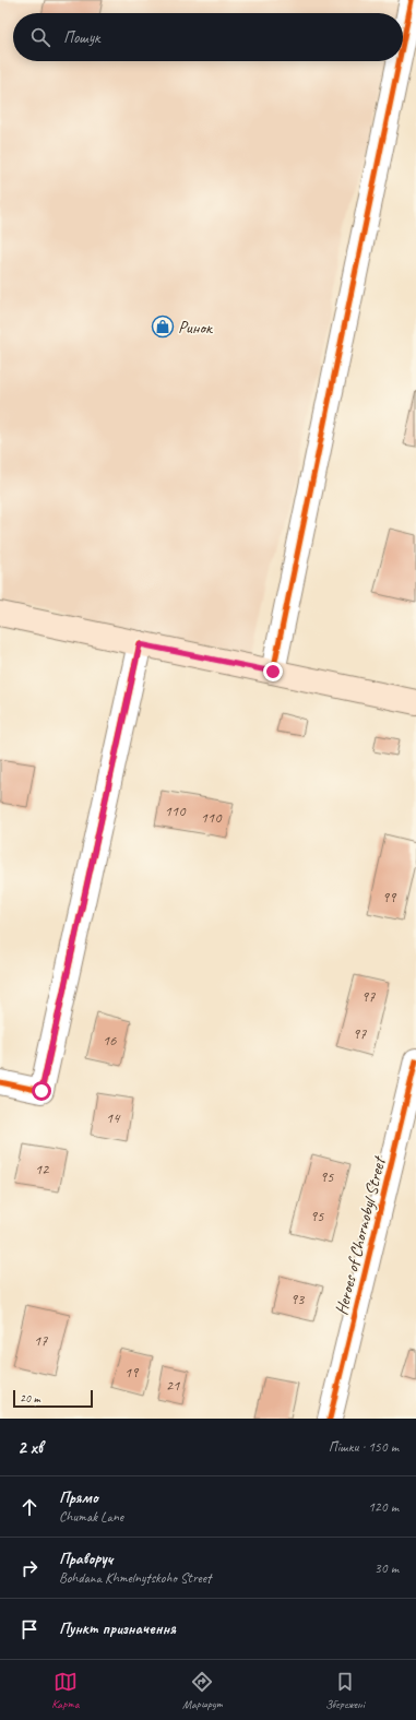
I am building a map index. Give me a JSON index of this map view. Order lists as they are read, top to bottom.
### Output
{
  "streets": {
    "street": ["Heroes of Chornobyl Street"]
  },
  "places": {
    "shop": ["Ринок"]
  },
  "house_numbers": [
    "110",
    "110",
    "99",
    "97",
    "97",
    "16",
    "14",
    "12",
    "95",
    "95",
    "93",
    "17",
    "19",
    "21"
  ],
  "scale_bar": "20 m",
  "page": {
    "search": "Пошук",
    "scale": "20 m",
    "heading": ["2 хв", "Пішки · 150 m"],
    "list": [
      ["Прямо", "Chumak Lane", "120 m"],
      ["Праворуч", "Bohdana Khmelnytskoho Street", "30 m"],
      "Пункт призначення"
    ],
    "nav": ["Карта", "Маршрут", "Збережені"]
  }
}
